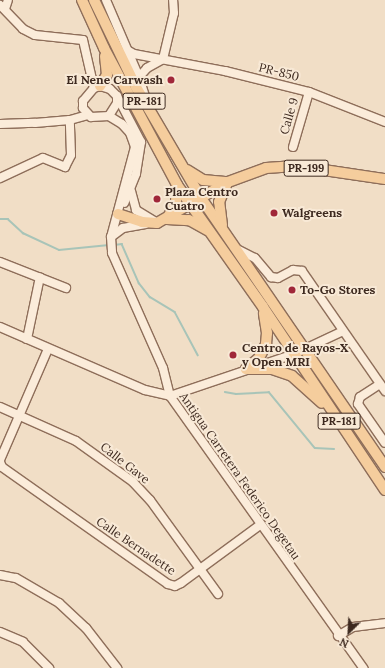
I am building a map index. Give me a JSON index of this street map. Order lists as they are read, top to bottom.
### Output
{
  "streets": {
    "main road": ["PR-181", "PR-199"],
    "street": [
      "PR-850",
      "Calle 9",
      "Calle Gave",
      "Antigua Carretera Federico Degetau",
      "Calle Bernadette"
    ]
  },
  "crossings": [
    ["PR-850", "Calle 9"],
    ["PR-181", "PR-199"],
    ["Calle Gave", "Calle Bernadette"],
    ["Antigua Carretera Federico Degetau", "Calle Bernadette"]
  ],
  "places": [
    "El Nene Carwash",
    "Plaza Centro Cuatro",
    "Walgreens",
    "To-Go Stores",
    "Centro de Rayos-X y Open MRI"
  ],
  "north": "bottom left"
}
